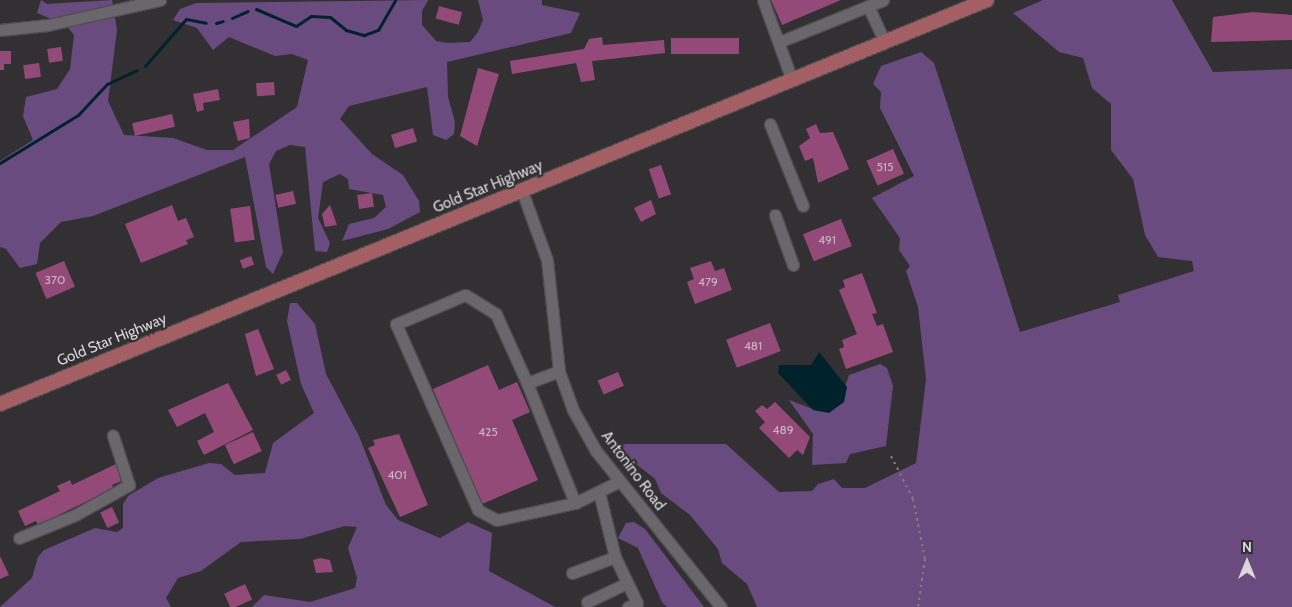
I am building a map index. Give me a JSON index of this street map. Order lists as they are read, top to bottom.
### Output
{
  "streets": {
    "main road": ["Gold Star Highway"],
    "street": ["Antonino Road"]
  },
  "crossings": [
    ["Gold Star Highway", "Antonino Road"]
  ],
  "house_numbers": [
    "515",
    "491",
    "370",
    "479",
    "481",
    "489",
    "425",
    "401"
  ],
  "north": "top"
}
